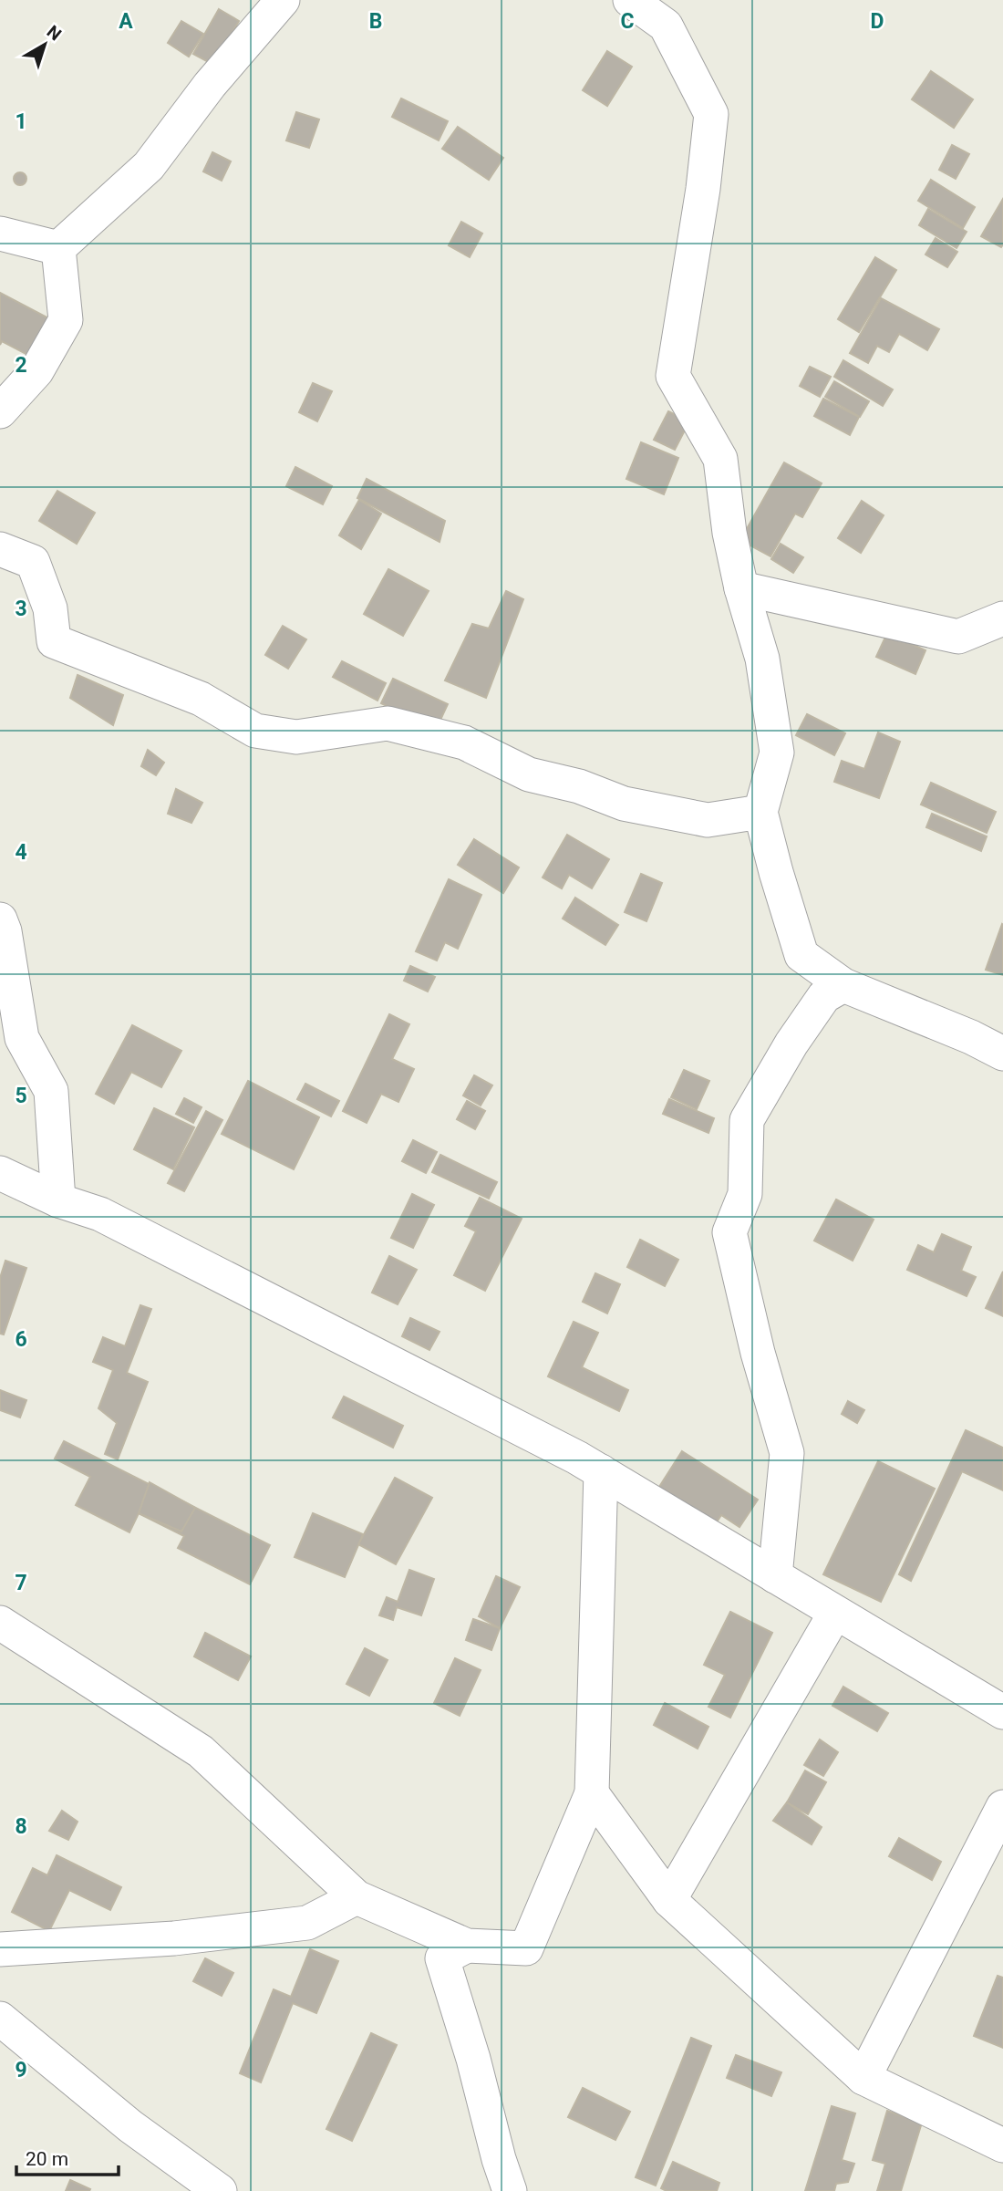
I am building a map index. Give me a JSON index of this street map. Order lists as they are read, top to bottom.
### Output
{
  "scale_bar": "20 m",
  "north": "top right",
  "grid": {
    "columns": [
      "A",
      "B",
      "C",
      "D"
    ],
    "rows": [
      "1",
      "2",
      "3",
      "4",
      "5",
      "6",
      "7",
      "8",
      "9"
    ]
  }
}
